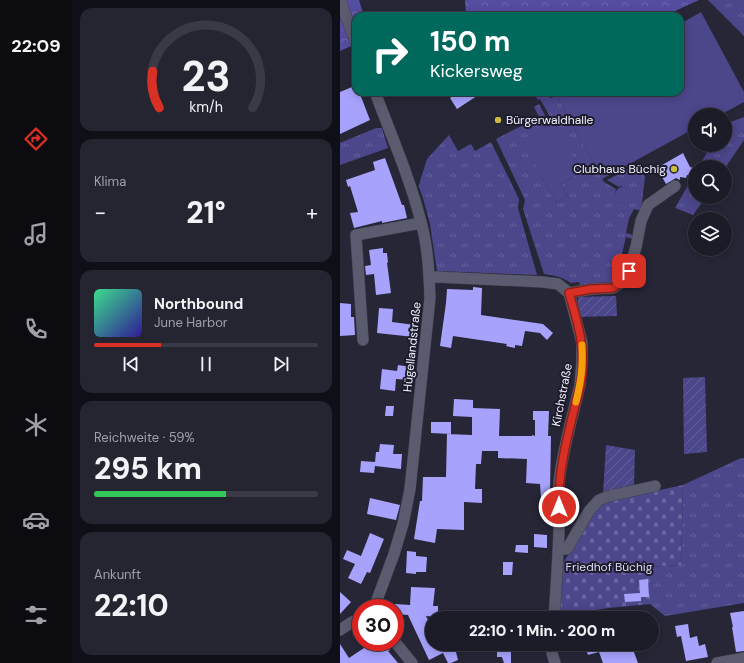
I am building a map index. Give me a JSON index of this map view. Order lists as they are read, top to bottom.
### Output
{
  "streets": {
    "street": ["Hügellandstraße", "Kirchstraße"]
  },
  "parks": ["Friedhof Büchig"],
  "places": ["Bürgerwaldhalle", "Clubhaus Büchig"],
  "page": {
    "tabs": "22:09",
    "turn": ["150 m", "Kickersweg"],
    "tile": [
      "Klima",
      ["Reichweite · 59%", "295 km"],
      ["Ankunft", "22:10"]
    ],
    "heat": ["−", "21°", "+"],
    "song": ["Northbound", "June Harbor"],
    "limit": "30",
    "trip": "22:10 · 1 Min. · 200 m",
    "gauge": ["23", "km/h"]
  }
}
